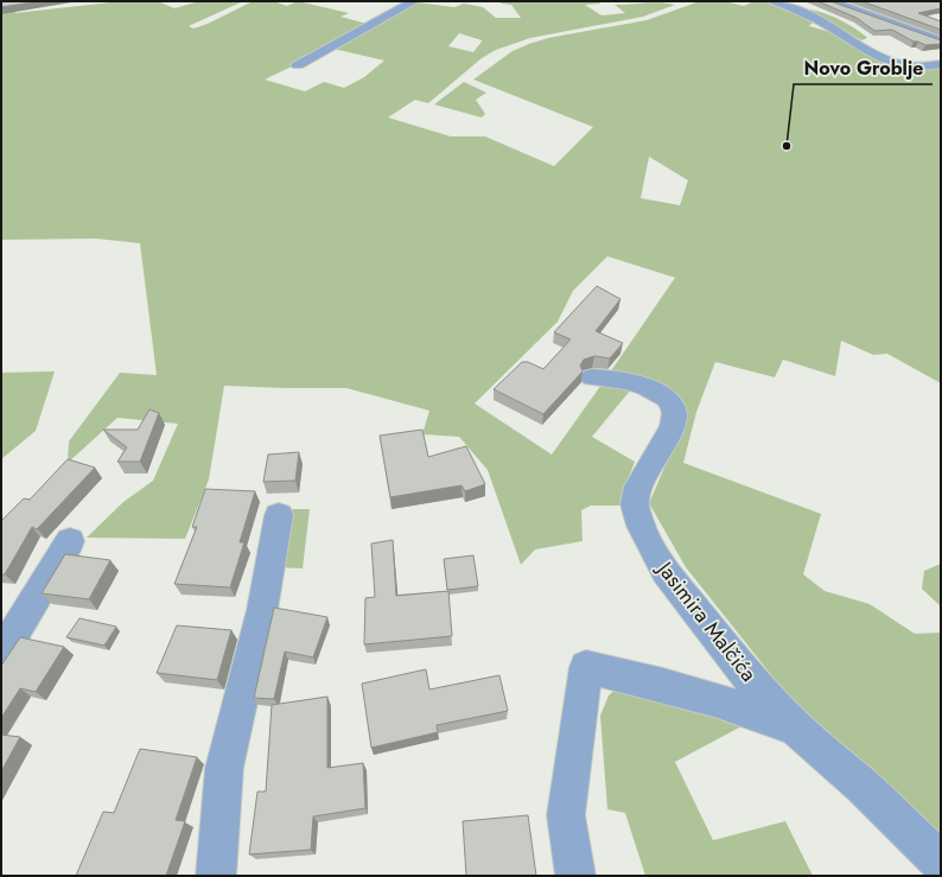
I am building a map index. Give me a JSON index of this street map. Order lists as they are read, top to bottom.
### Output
{
  "streets": {
    "street": ["Jasimira Malčića"]
  },
  "places": ["Novo Groblje"]
}
